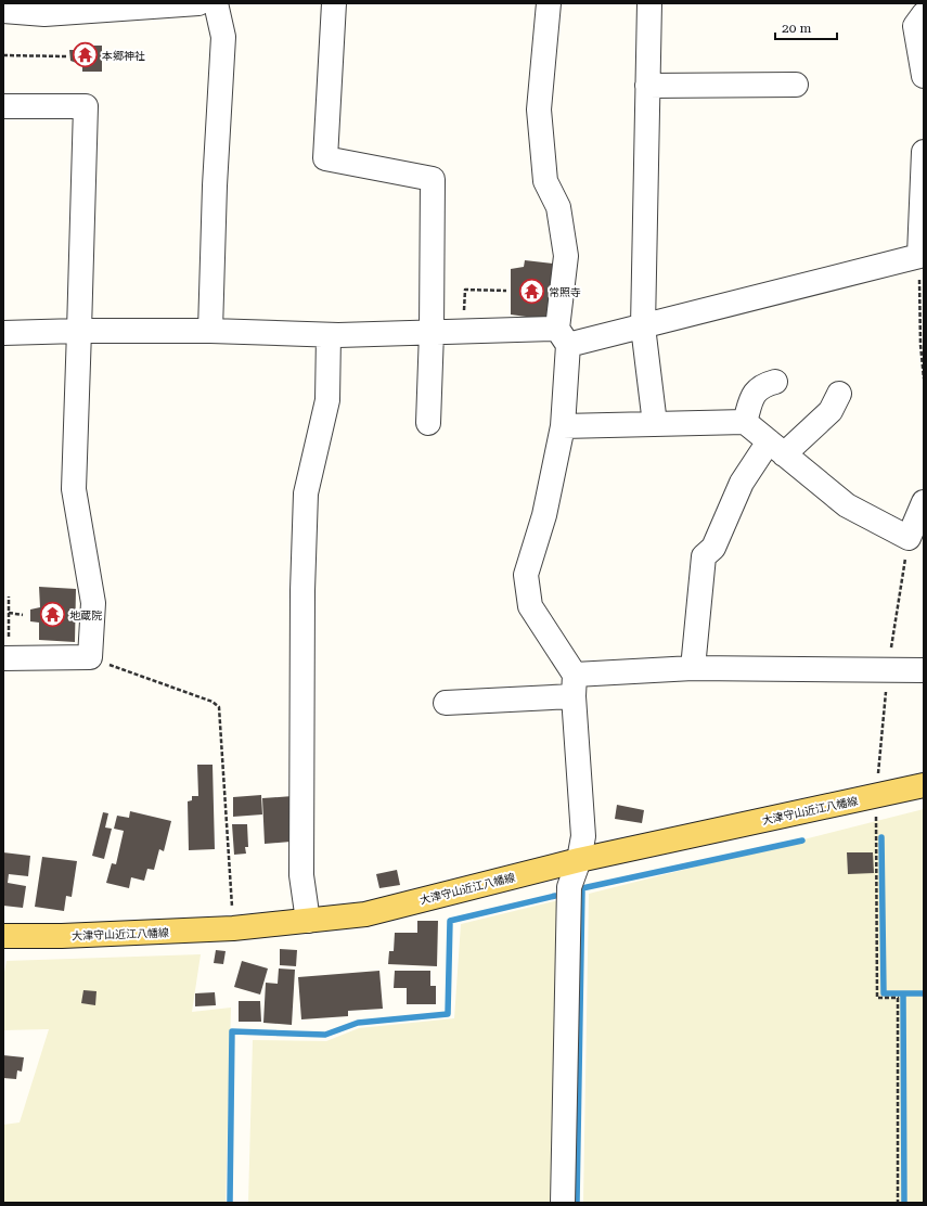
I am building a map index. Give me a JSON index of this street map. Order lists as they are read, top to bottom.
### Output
{
  "streets": {
    "main road": ["大津守山近江八幡線"]
  },
  "places": {
    "temple": ["本郷神社", "常照寺", "地蔵院"]
  },
  "scale_bar": "20 m"
}
